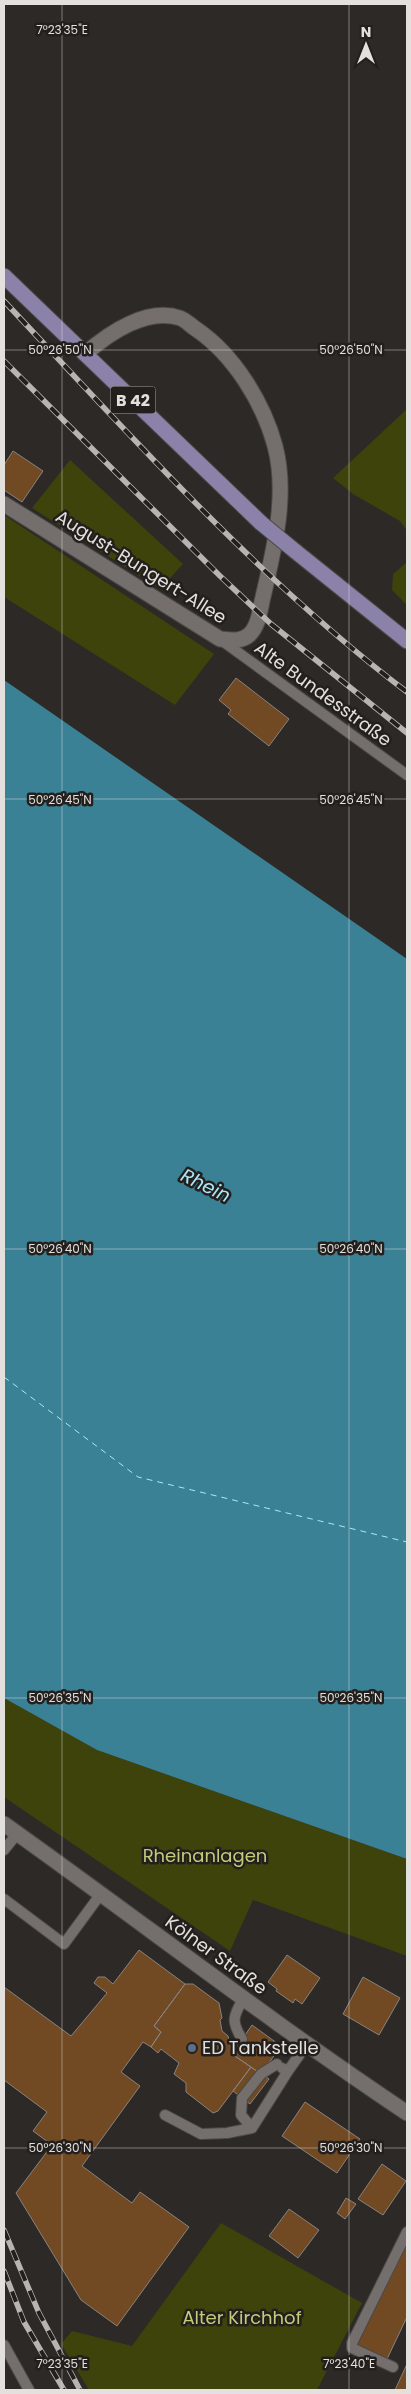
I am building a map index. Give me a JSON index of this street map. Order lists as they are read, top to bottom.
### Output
{
  "streets": {
    "main road": ["B 42"],
    "street": ["August-Bungert-Allee", "Kölner Straße"],
    "lane": ["Alte Bundesstraße"]
  },
  "crossings": [
    ["B 42", "August-Bungert-Allee"],
    ["August-Bungert-Allee", "Alte Bundesstraße"]
  ],
  "water": ["Rhein"],
  "parks": ["Rheinanlagen", "Alter Kirchhof"],
  "places": ["ED Tankstelle"],
  "north": "top",
  "coordinates": [
    "7°23'35\"E",
    "50°26'50\"N",
    "50°26'45\"N",
    "50°26'40\"N",
    "50°26'35\"N",
    "50°26'30\"N",
    "7°23'40\"E"
  ]
}
